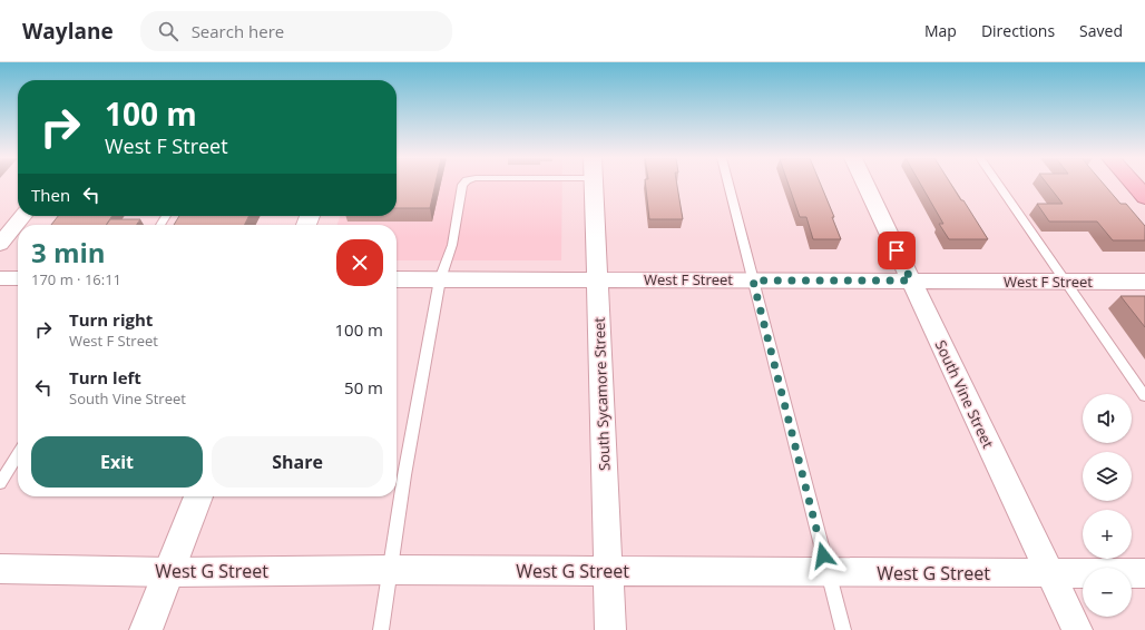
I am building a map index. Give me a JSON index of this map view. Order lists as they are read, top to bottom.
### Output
{
  "streets": {
    "street": [
      "West F Street",
      "South Sycamore Street",
      "South Vine Street",
      "West G Street"
    ]
  },
  "crossings": [
    ["West F Street", "South Sycamore Street"],
    ["West F Street", "South Vine Street"],
    ["South Sycamore Street", "West G Street"],
    ["South Vine Street", "West G Street"]
  ],
  "page": {
    "header": "Waylane",
    "search": "Search here",
    "nav": ["Map", "Directions", "Saved"],
    "turn": ["100 m", "West F Street"],
    "then": "Then",
    "heading": ["3 min", "170 m · 16:11"],
    "list": [
      {
        "name": "Turn right",
        "note": "West F Street",
        "value": "100 m"
      },
      {
        "name": "Turn left",
        "note": "South Vine Street",
        "value": "50 m"
      }
    ],
    "map_buttons": ["+", "−"],
    "buttons": ["Exit", "Share"]
  }
}
